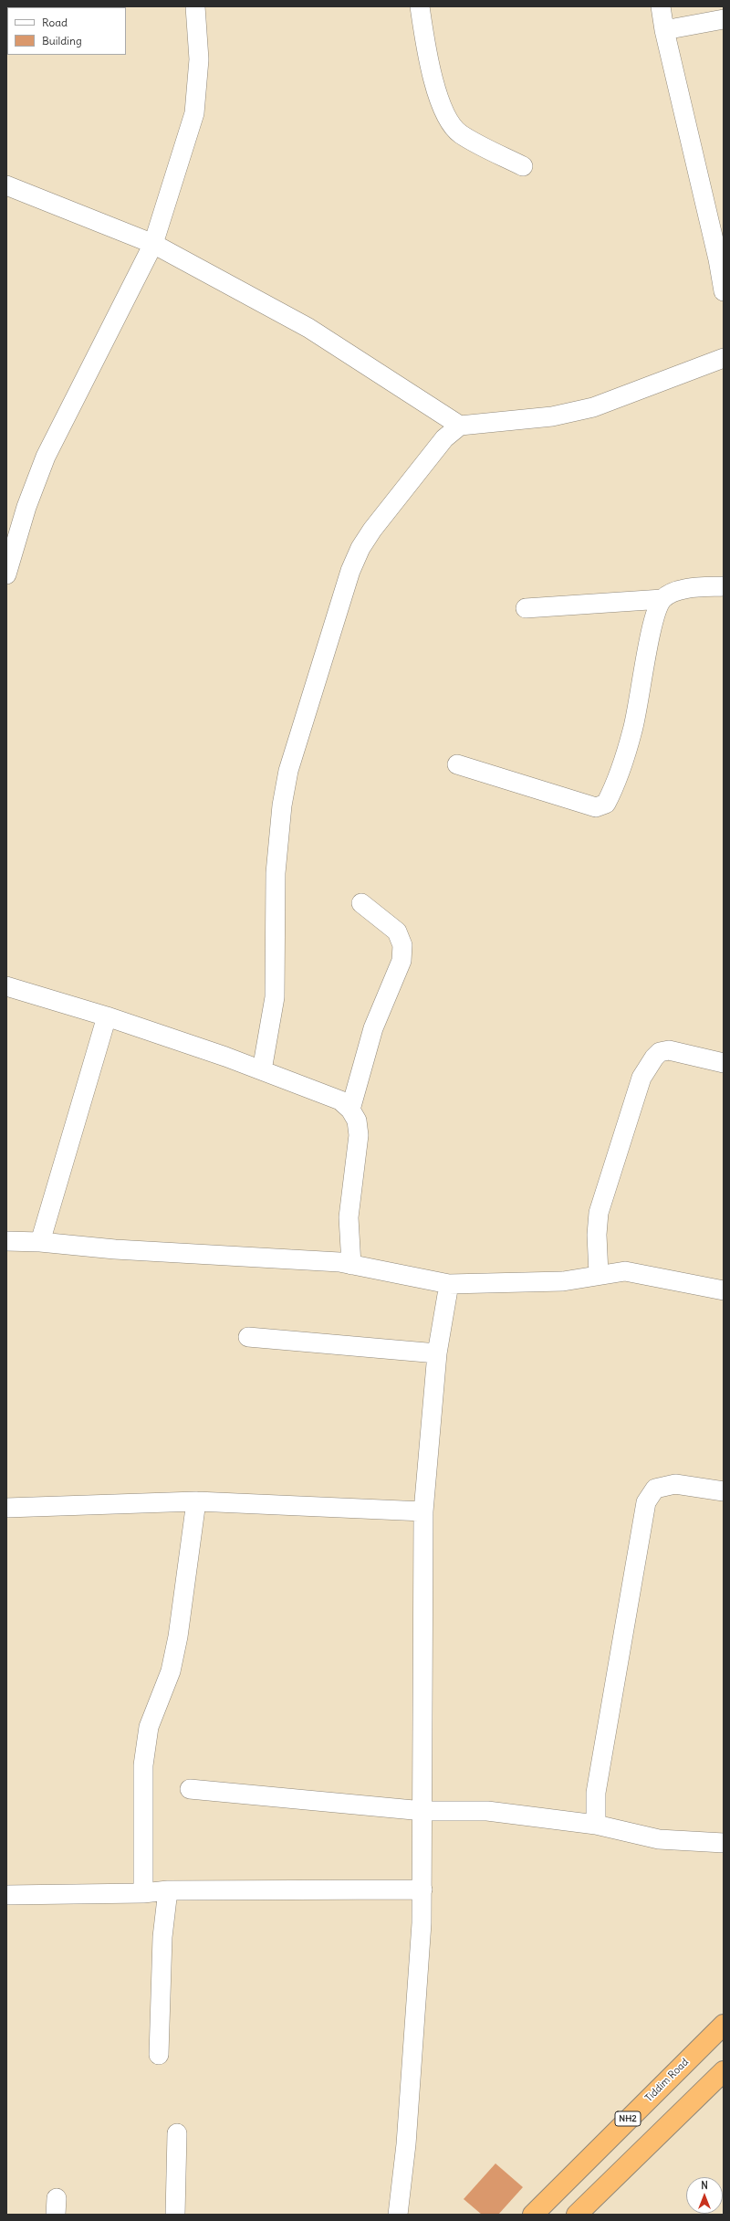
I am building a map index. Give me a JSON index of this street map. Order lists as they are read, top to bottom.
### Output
{
  "streets": {
    "highway": ["Tiddim Road", "NH2"]
  },
  "legend": ["Road", "Building"],
  "north": "top"
}
